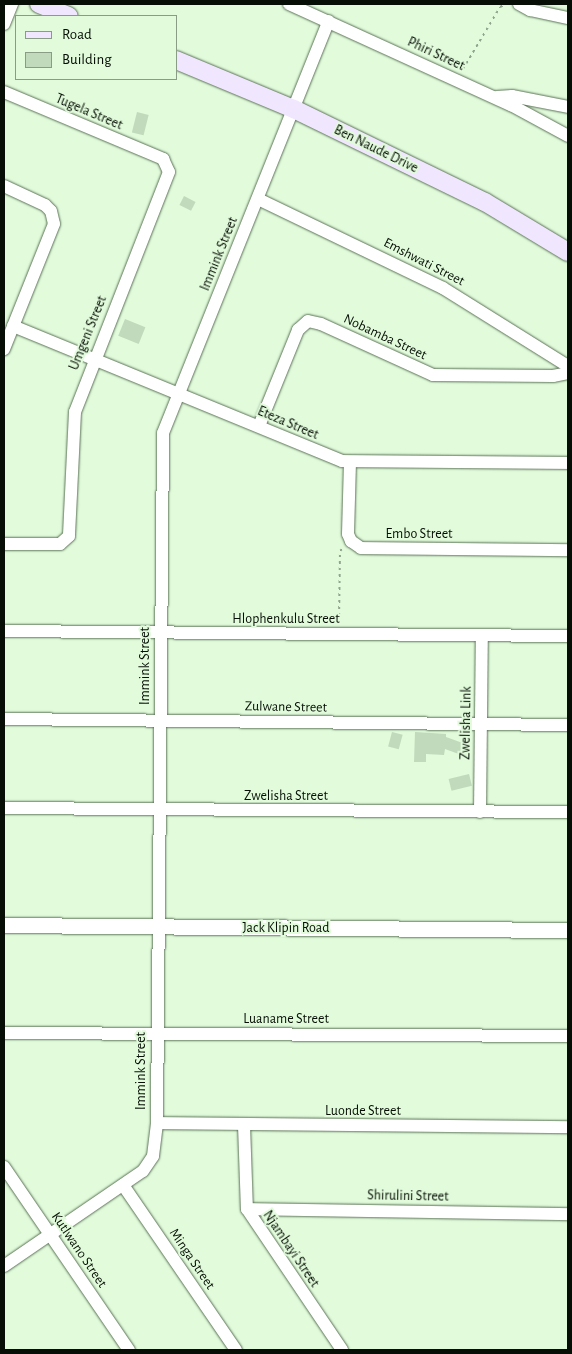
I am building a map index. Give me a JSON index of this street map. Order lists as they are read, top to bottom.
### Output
{
  "streets": {
    "main road": ["Ben Naude Drive"],
    "street": [
      "Phiri Street",
      "Tugela Street",
      "Immink Street",
      "Emshwati Street",
      "Umgeni Street",
      "Nobamba Street",
      "Eteza Street",
      "Embo Street",
      "Hlophenkulu Street",
      "Zulwane Street",
      "Zwelisha Link",
      "Zwelisha Street",
      "Jack Klipin Road",
      "Luaname Street",
      "Luonde Street",
      "Shirulini Street",
      "Njambayi Street",
      "Kutlwano Street",
      "Minga Street"
    ]
  },
  "crossings": [
    ["Phiri Street", "Immink Street"],
    ["Tugela Street", "Umgeni Street"],
    ["Ben Naude Drive", "Immink Street"],
    ["Immink Street", "Emshwati Street"],
    ["Immink Street", "Eteza Street"],
    ["Immink Street", "Hlophenkulu Street"],
    ["Immink Street", "Zulwane Street"],
    ["Immink Street", "Zwelisha Street"],
    ["Immink Street", "Jack Klipin Road"],
    ["Immink Street", "Luaname Street"],
    ["Immink Street", "Luonde Street"],
    ["Immink Street", "Kutlwano Street"],
    ["Immink Street", "Minga Street"],
    ["Umgeni Street", "Eteza Street"],
    ["Nobamba Street", "Eteza Street"],
    ["Hlophenkulu Street", "Zwelisha Link"],
    ["Zulwane Street", "Zwelisha Link"],
    ["Zwelisha Link", "Zwelisha Street"],
    ["Luonde Street", "Njambayi Street"],
    ["Shirulini Street", "Njambayi Street"]
  ],
  "legend": ["Road", "Building"]
}
